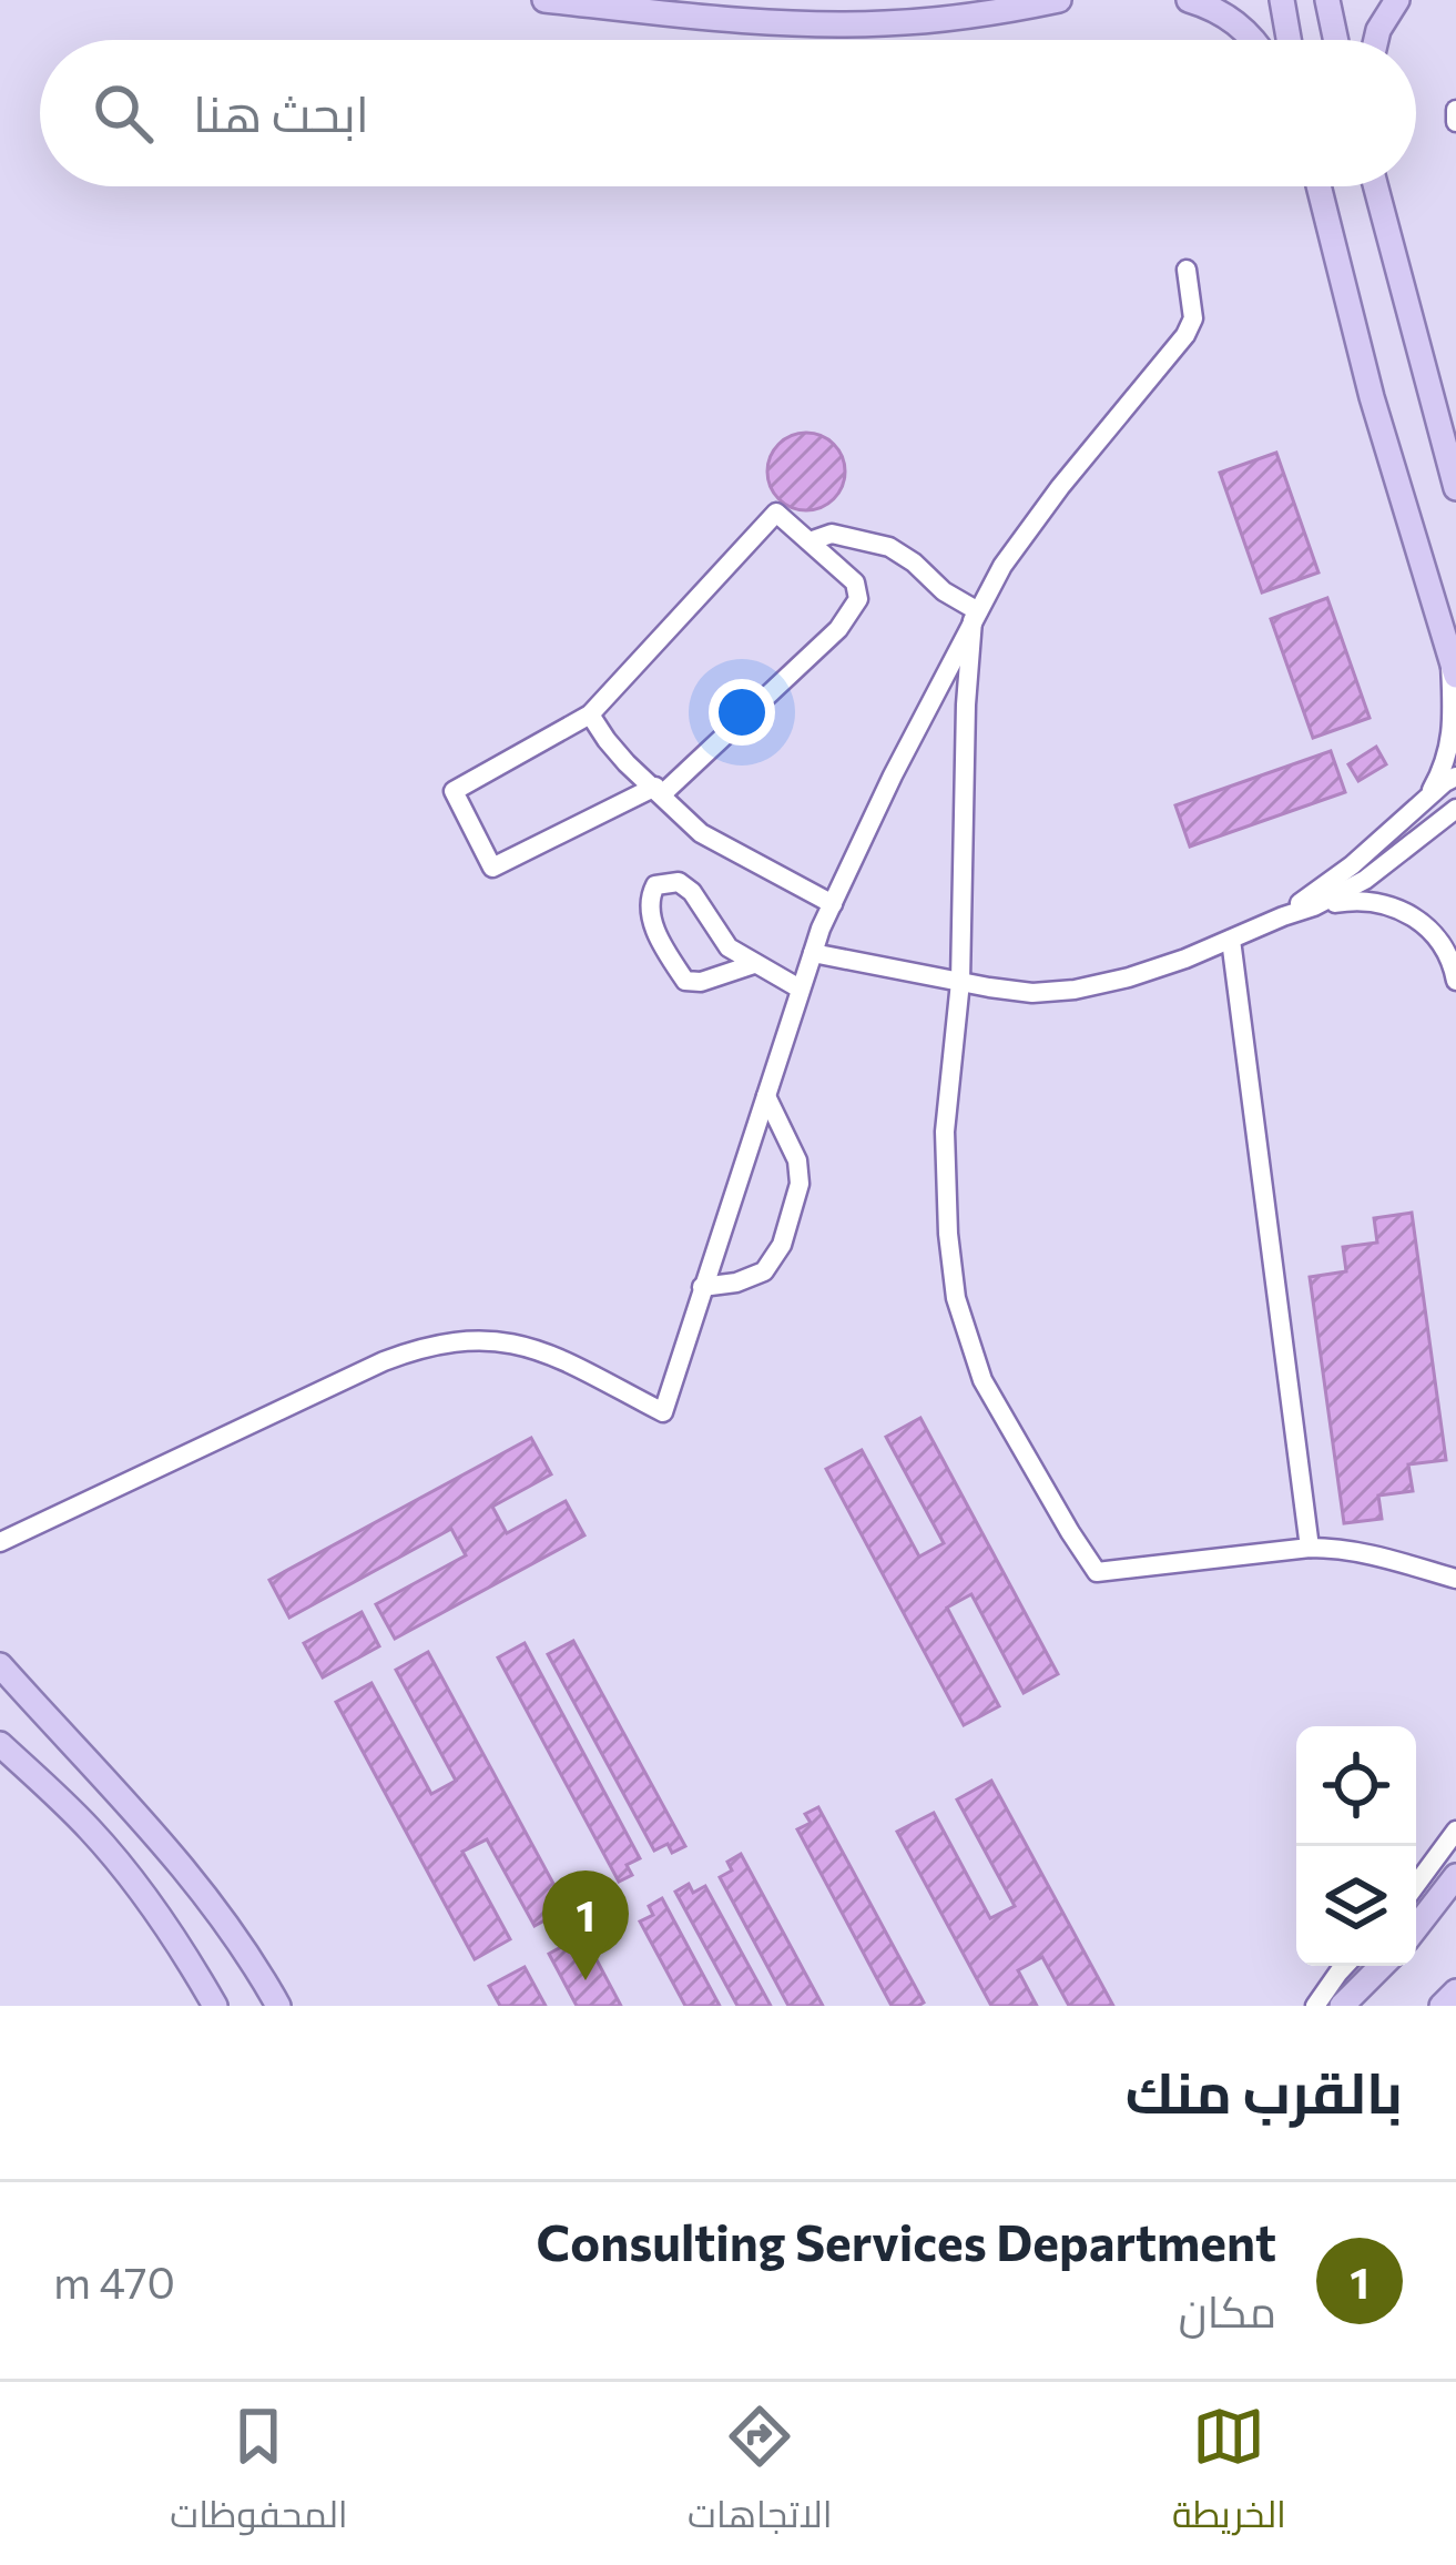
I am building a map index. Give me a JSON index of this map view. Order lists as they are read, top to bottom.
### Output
{
  "page": {
    "search": "ابحث هنا",
    "pins": "1",
    "heading": "بالقرب منك",
    "list": [
      {
        "mark": "1",
        "name": "Consulting Services Department",
        "note": "مكان",
        "value": "470 m"
      }
    ],
    "nav": ["الخريطة", "الاتجاهات", "المحفوظات"]
  }
}
